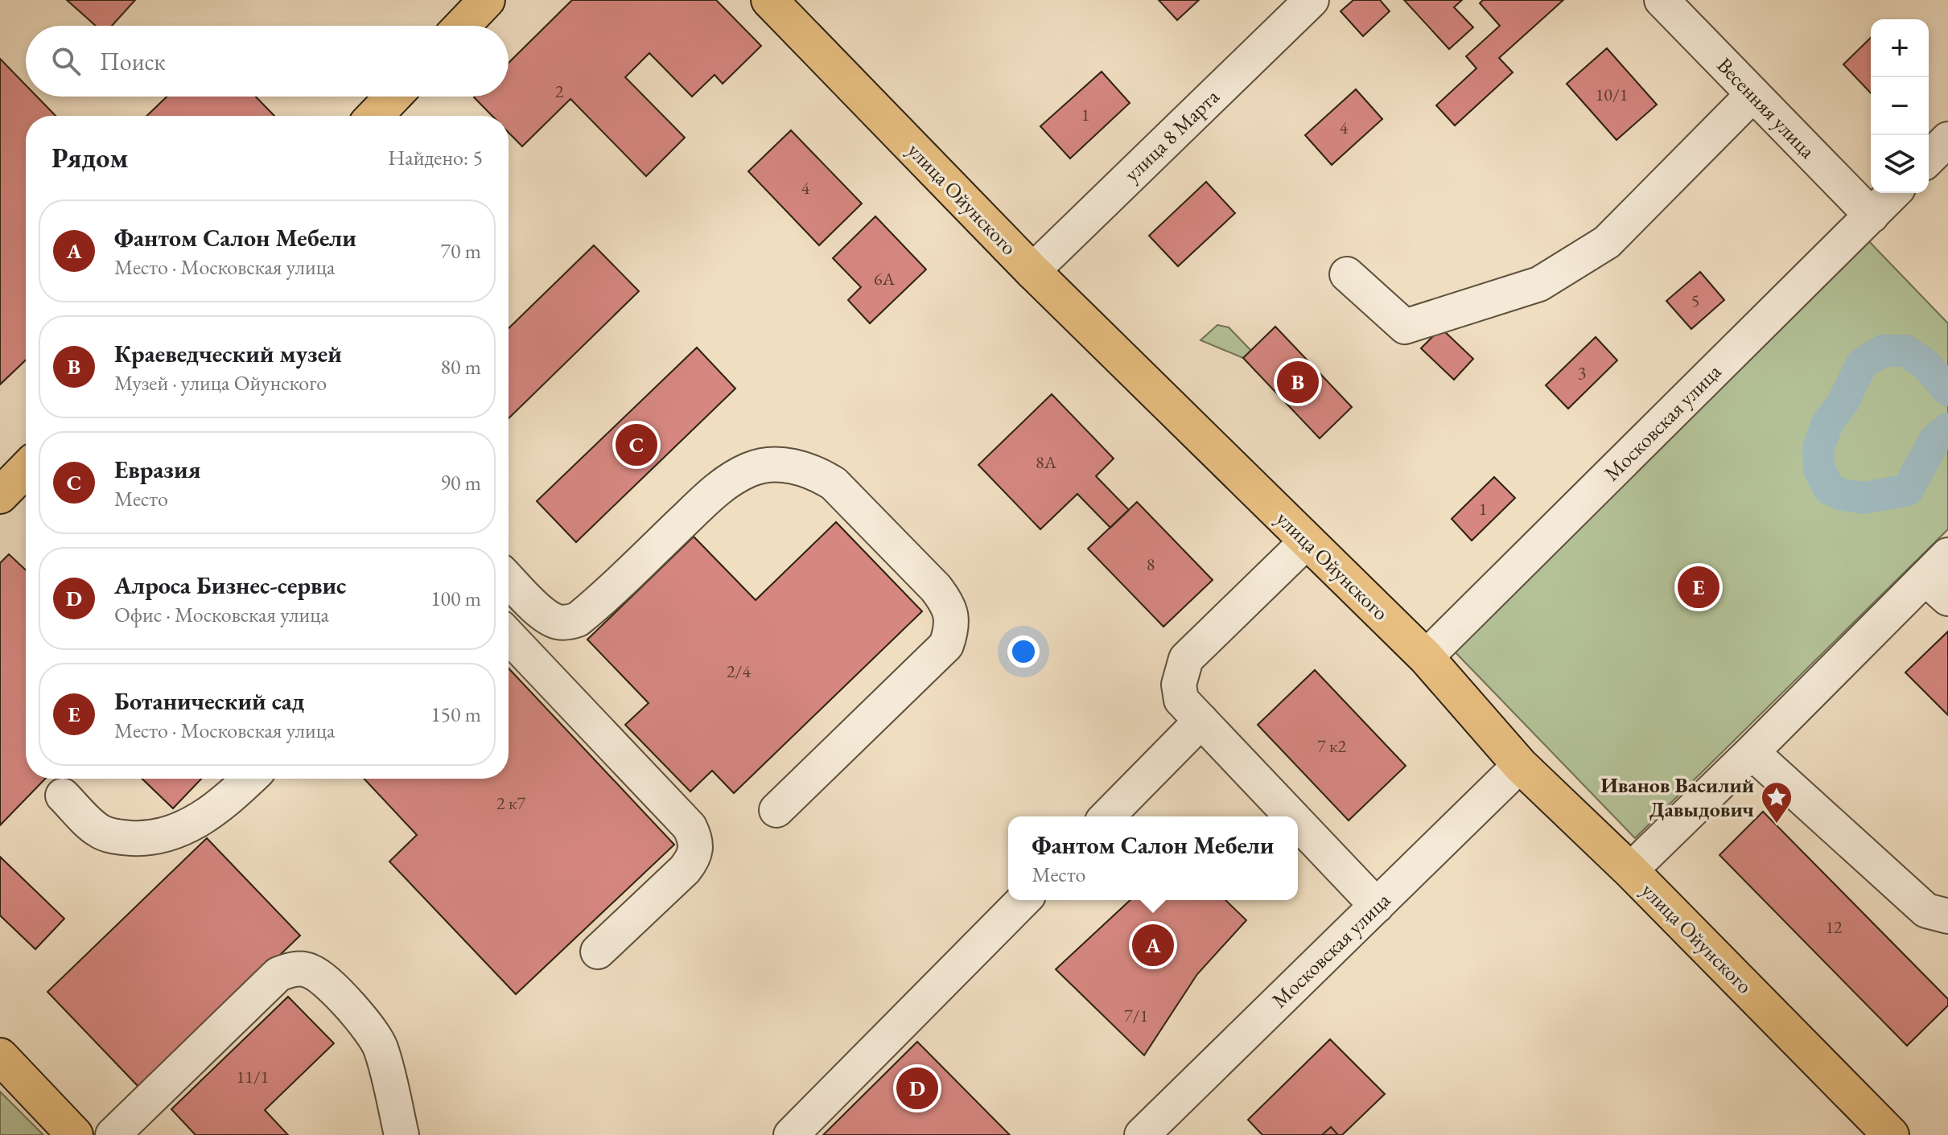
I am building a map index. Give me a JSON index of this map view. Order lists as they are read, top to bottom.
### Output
{
  "streets": {
    "main road": ["улица Ойунского"],
    "street": ["Весенняя улица", "улица 8 Марта", "Московская улица"]
  },
  "crossings": [
    ["Весенняя улица", "Московская улица"],
    ["улица 8 Марта", "улица Ойунского"],
    ["улица Ойунского", "Московская улица"]
  ],
  "places": {
    "place": ["Иванов Василий Давыдович"]
  },
  "house_numbers": [
    "2",
    "10/1",
    "1",
    "4",
    "4",
    "6А",
    "5",
    "3",
    "8А",
    "1",
    "8",
    "2/4",
    "7 к2",
    "2 к7",
    "12",
    "7/1",
    "11/1"
  ],
  "page": {
    "map_buttons": ["+", "−"],
    "search": "Поиск",
    "heading": ["Рядом", "Найдено: 5"],
    "list": [
      {
        "mark": "A",
        "name": "Фантом Салон Мебели",
        "note": "Место · Московская улица",
        "value": "70 m"
      },
      {
        "mark": "B",
        "name": "Краеведческий музей",
        "note": "Музей · улица Ойунского",
        "value": "80 m"
      },
      {
        "mark": "C",
        "name": "Евразия",
        "note": "Место",
        "value": "90 m"
      },
      {
        "mark": "D",
        "name": "Алроса Бизнес-сервис",
        "note": "Офис · Московская улица",
        "value": "100 m"
      },
      {
        "mark": "E",
        "name": "Ботанический сад",
        "note": "Место · Московская улица",
        "value": "150 m"
      }
    ],
    "pins": [
      "B",
      "C",
      "E",
      "A",
      "D"
    ],
    "popup": ["Фантом Салон Мебели", "Место"]
  }
}
